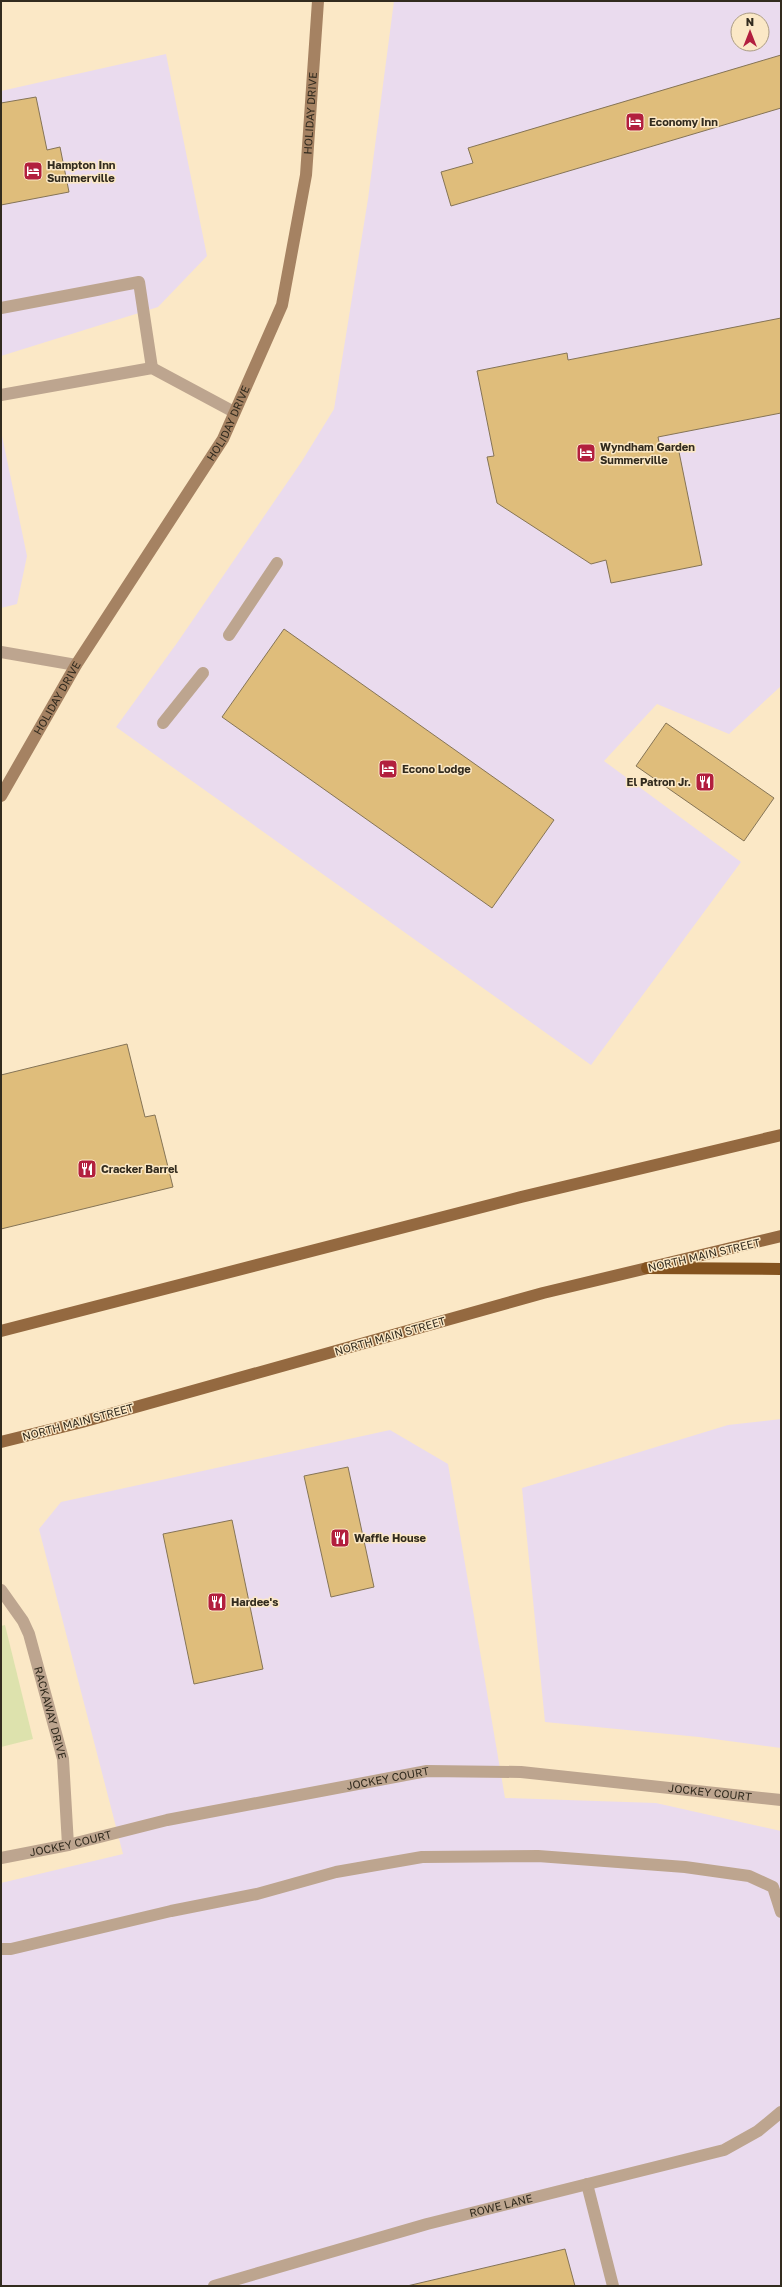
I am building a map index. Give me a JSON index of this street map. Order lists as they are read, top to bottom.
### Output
{
  "streets": {
    "main road": ["HOLIDAY DRIVE", "NORTH MAIN STREET"],
    "street": ["RACKAWAY DRIVE", "JOCKEY COURT", "ROWE LANE"]
  },
  "crossings": [
    ["RACKAWAY DRIVE", "JOCKEY COURT"]
  ],
  "places": {
    "hotel": [
      "Economy Inn",
      "Hampton Inn Summerville",
      "Wyndham Garden Summerville",
      "Econo Lodge"
    ],
    "restaurant": [
      "El Patron Jr.",
      "Cracker Barrel",
      "Waffle House",
      "Hardee's"
    ]
  },
  "north": "top"
}
